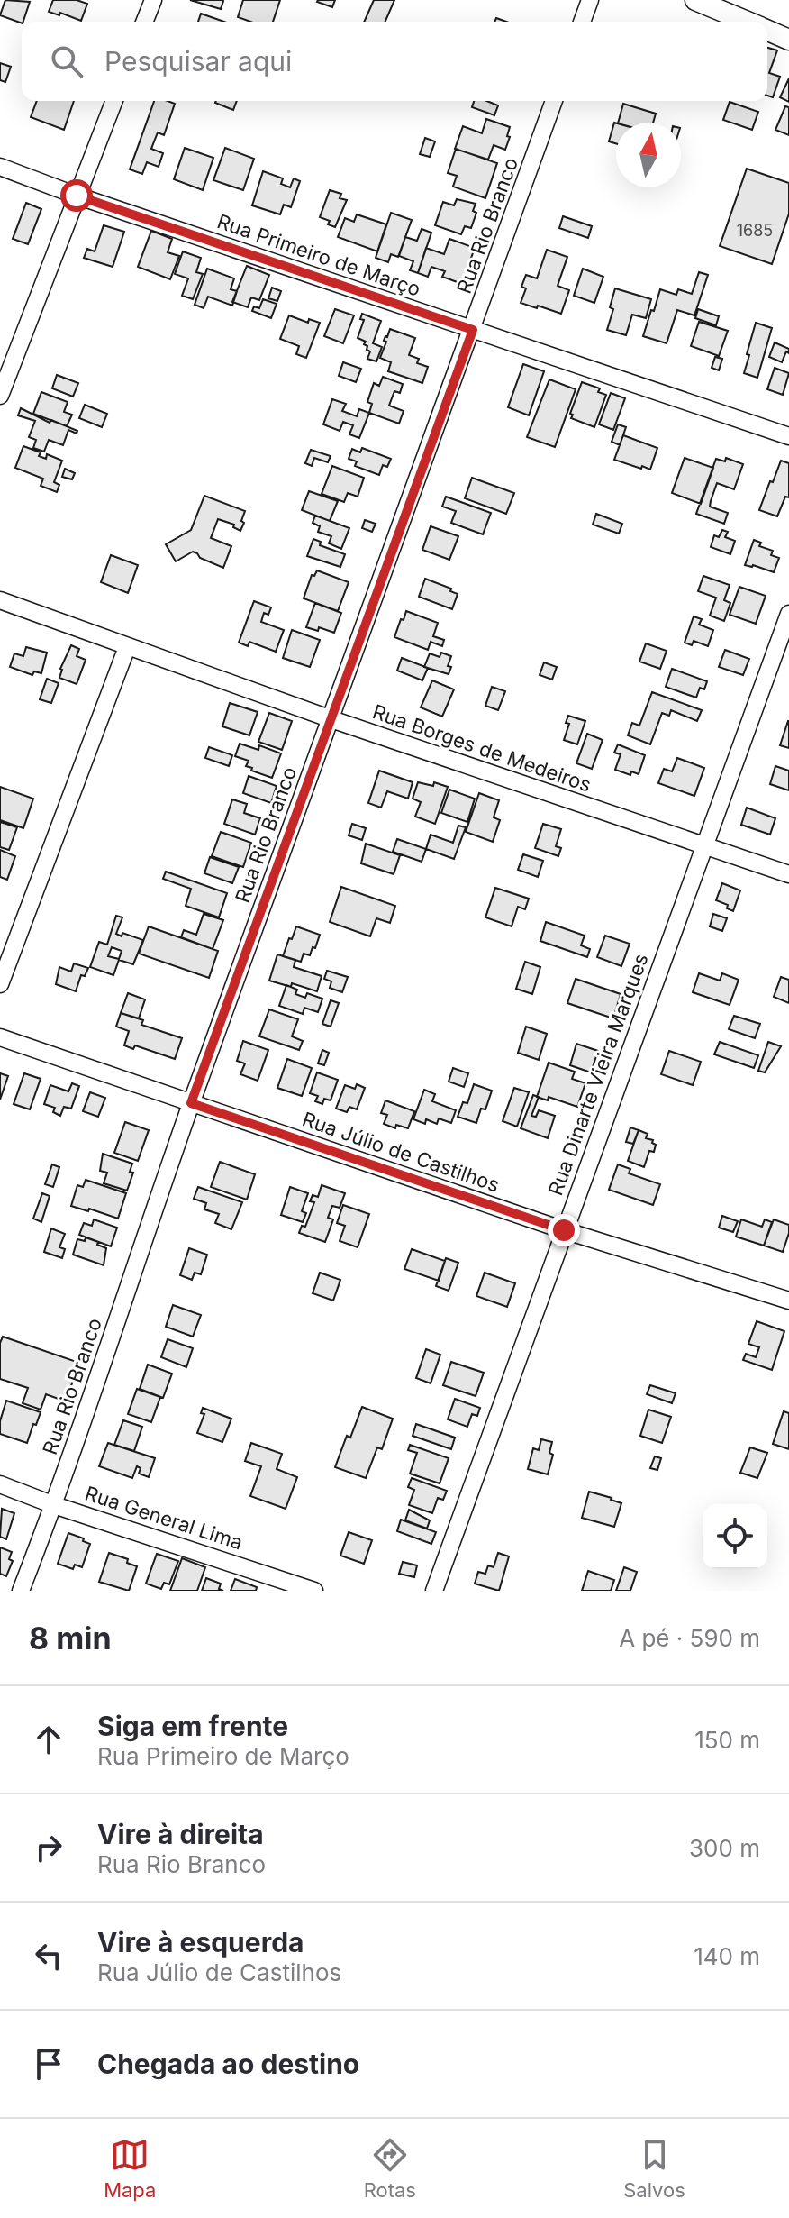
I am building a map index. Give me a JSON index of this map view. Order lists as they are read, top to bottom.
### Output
{
  "streets": {
    "street": [
      "Rua Rio Branco",
      "Rua Primeiro de Março",
      "Rua Borges de Medeiros",
      "Rua Dinarte Vieira Marques",
      "Rua Júlio de Castilhos",
      "Rua General Lima"
    ]
  },
  "crossings": [
    ["Rua Rio Branco", "Rua Primeiro de Março"],
    ["Rua Rio Branco", "Rua Borges de Medeiros"],
    ["Rua Rio Branco", "Rua Júlio de Castilhos"],
    ["Rua Rio Branco", "Rua General Lima"],
    ["Rua Borges de Medeiros", "Rua Dinarte Vieira Marques"],
    ["Rua Dinarte Vieira Marques", "Rua Júlio de Castilhos"]
  ],
  "house_numbers": ["1685"],
  "north": "top",
  "page": {
    "search": "Pesquisar aqui",
    "heading": ["8 min", "A pé · 590 m"],
    "list": [
      ["Siga em frente", "Rua Primeiro de Março", "150 m"],
      ["Vire à direita", "Rua Rio Branco", "300 m"],
      ["Vire à esquerda", "Rua Júlio de Castilhos", "140 m"],
      "Chegada ao destino"
    ],
    "nav": ["Mapa", "Rotas", "Salvos"]
  }
}
